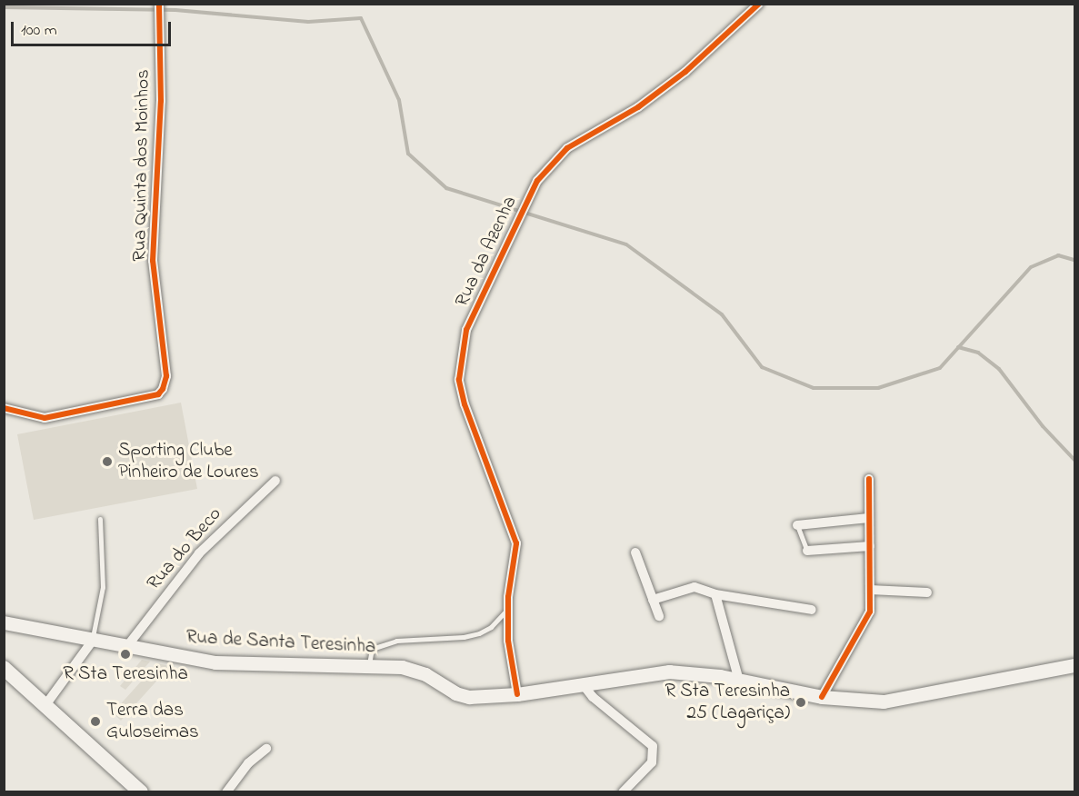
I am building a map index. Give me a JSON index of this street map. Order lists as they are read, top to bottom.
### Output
{
  "streets": {
    "main road": ["Rua de Santa Teresinha"],
    "street": ["Rua Quinta dos Moinhos", "Rua da Azenha", "Rua do Beco"]
  },
  "crossings": [
    ["Rua da Azenha", "Rua de Santa Teresinha"],
    ["Rua do Beco", "Rua de Santa Teresinha"]
  ],
  "places": [
    "Sporting Clube Pinheiro de Loures",
    "R Sta Teresinha",
    "R Sta Teresinha 25 (Lagariça)",
    "Terra das Guloseimas"
  ],
  "scale_bar": "100 m"
}
